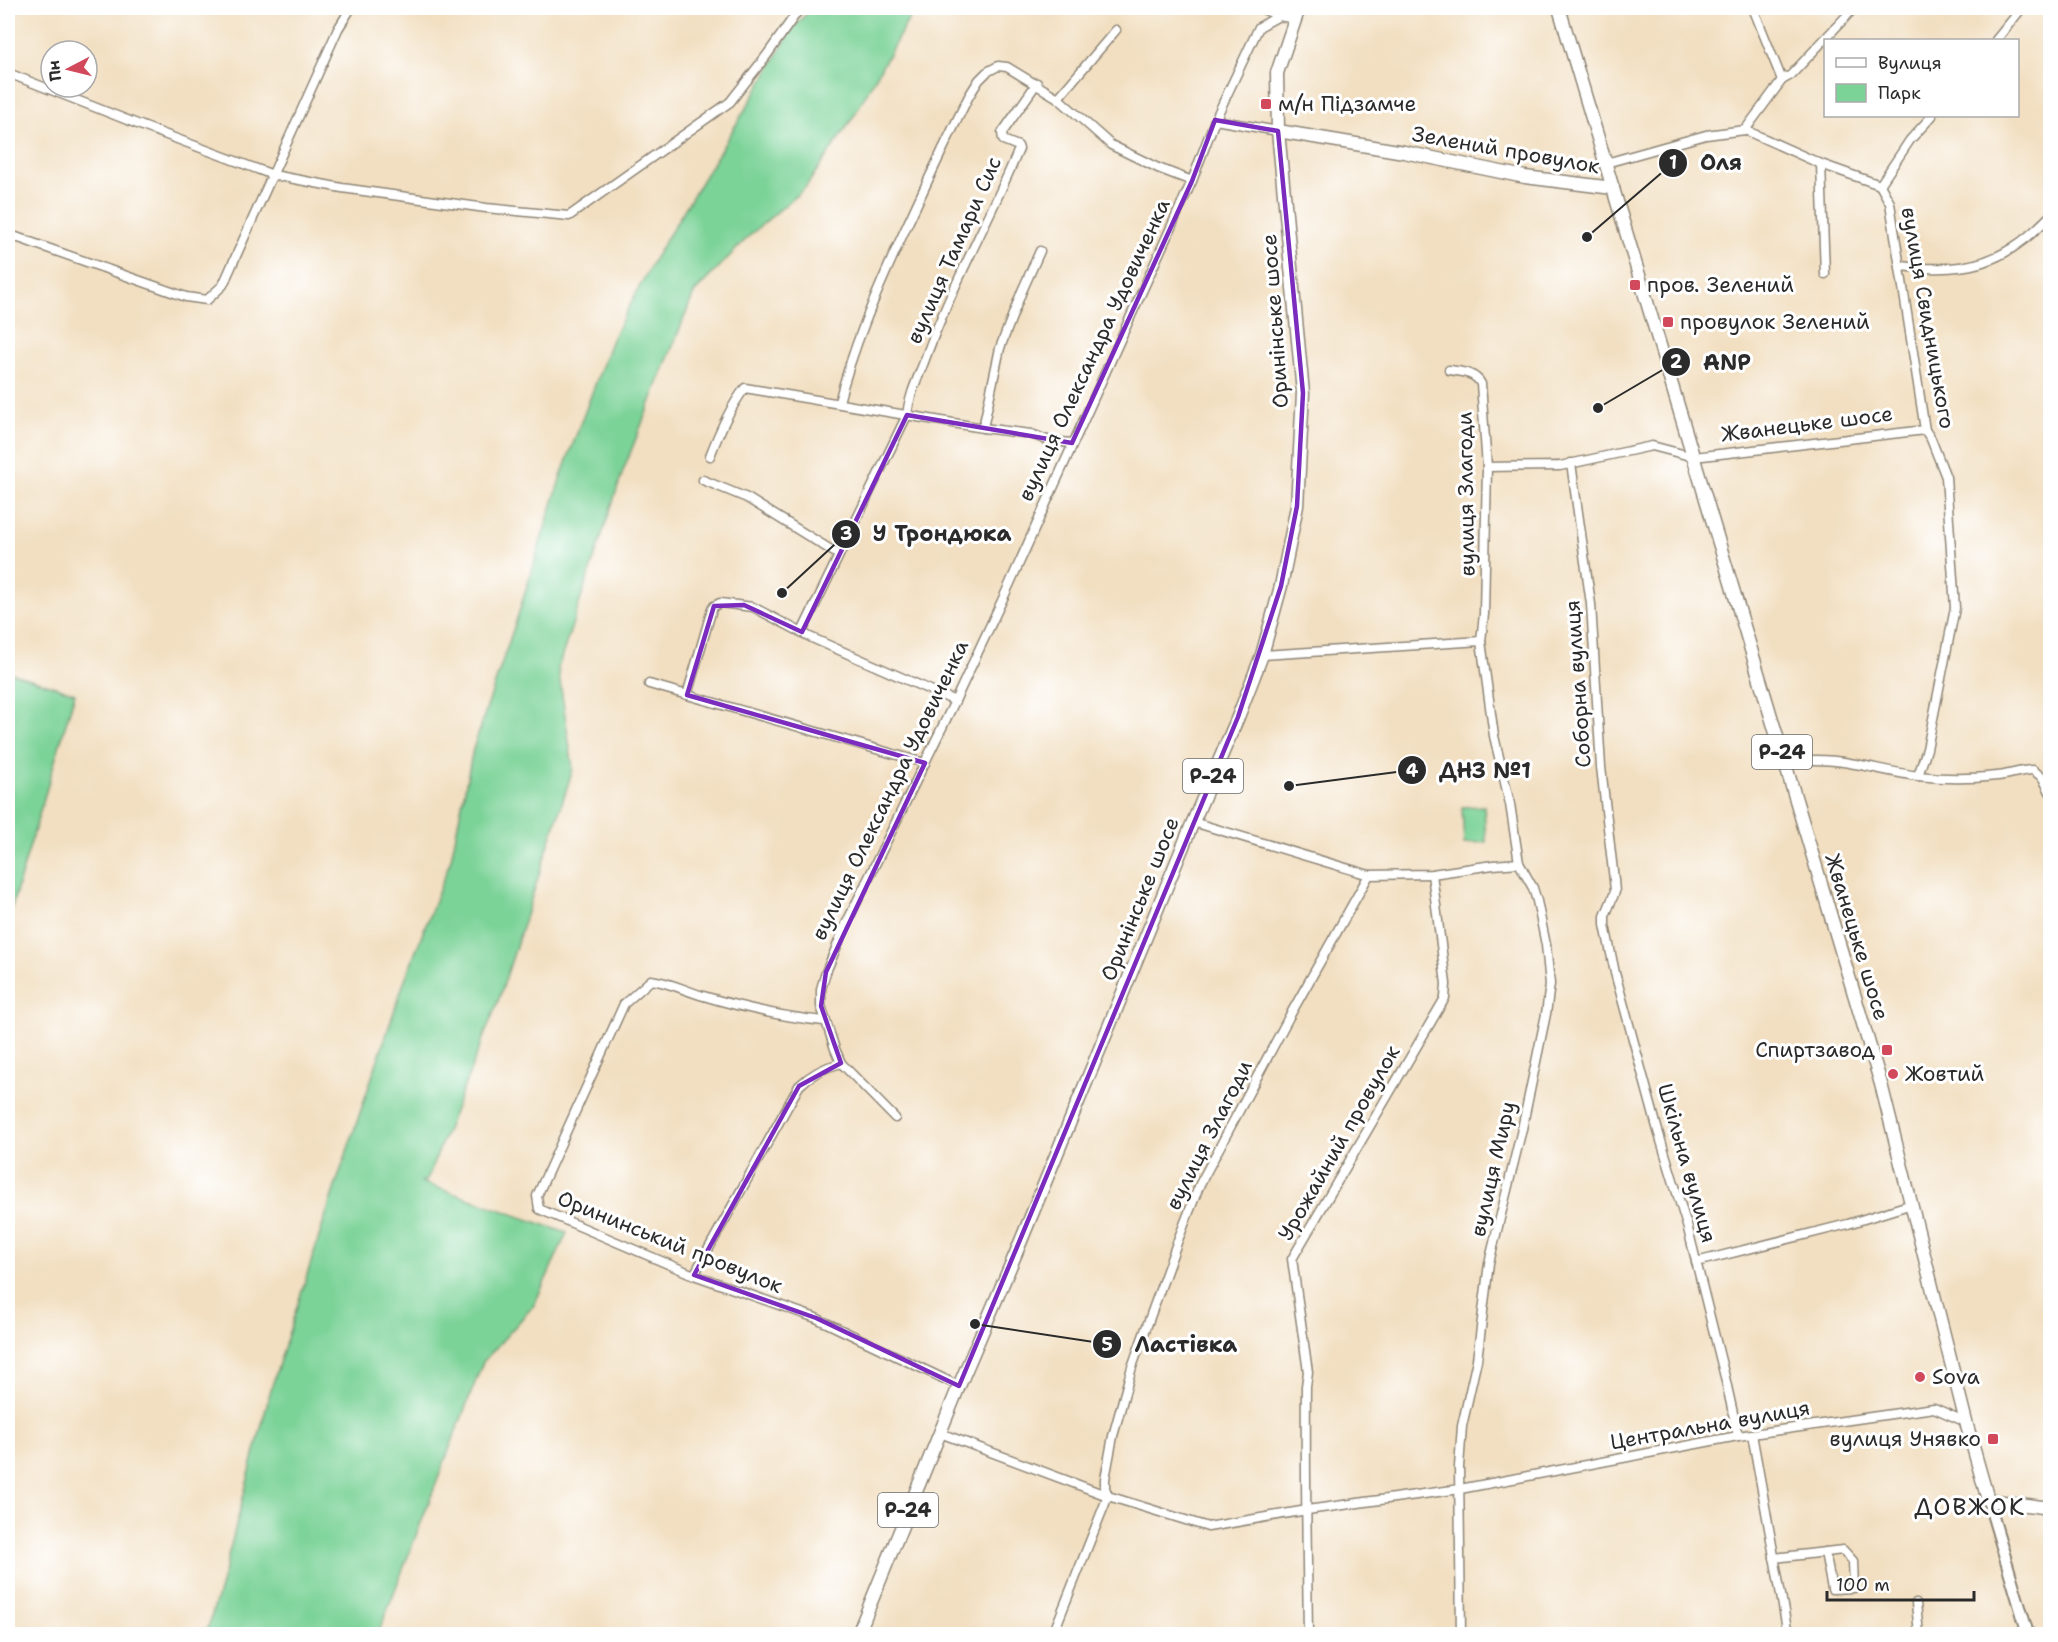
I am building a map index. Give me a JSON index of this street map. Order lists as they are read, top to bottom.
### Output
{
  "streets": {
    "main road": [
      "Зелений провулок",
      "Оринінське шосе",
      "Жванецьке шосе",
      "Р-24"
    ],
    "street": [
      "вулиця Тамари Сис",
      "вулиця Свидницького",
      "вулиця Олександра Удовиченка",
      "вулиця Злагоди",
      "Соборна вулиця",
      "Урожайний провулок",
      "Шкільна вулиця",
      "вулиця Миру",
      "Орининський провулок",
      "Центральна вулиця"
    ]
  },
  "crossings": [
    ["Зелений провулок", "Оринінське шосе"],
    ["Зелений провулок", "вулиця Олександра Удовиченка"],
    ["Зелений провулок", "Жванецьке шосе"],
    ["вулиця Свидницького", "Жванецьке шосе"],
    ["Оринінське шосе", "Р-24"],
    ["Оринінське шосе", "Орининський провулок"],
    ["вулиця Олександра Удовиченка", "Орининський провулок"],
    ["Жванецьке шосе", "Центральна вулиця"],
    ["вулиця Злагоди", "вулиця Миру"],
    ["вулиця Злагоди", "Центральна вулиця"],
    ["Соборна вулиця", "Шкільна вулиця"],
    ["Р-24", "Орининський провулок"],
    ["Р-24", "Центральна вулиця"],
    ["Урожайний провулок", "Центральна вулиця"],
    ["Шкільна вулиця", "Центральна вулиця"],
    ["вулиця Миру", "Центральна вулиця"]
  ],
  "districts": ["ДОВЖОК"],
  "places": {
    "transit": [
      "м/н Підзамче",
      "пров. Зелений",
      "провулок Зелений",
      "Спиртзавод",
      "вулиця Унявко"
    ],
    "other": [
      "Оля",
      "ANP",
      "У Трондюка",
      "ДНЗ №1",
      "Жовтий",
      "Ластівка",
      "Sova"
    ]
  },
  "legend": ["Вулиця", "Парк"],
  "scale_bar": "100 m",
  "north": "left"
}
